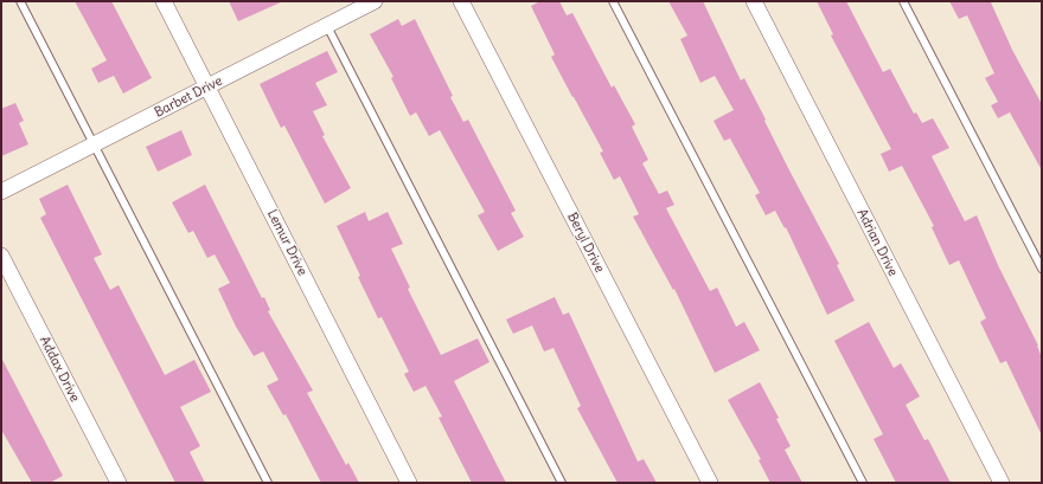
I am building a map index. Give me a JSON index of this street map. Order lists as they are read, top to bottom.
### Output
{
  "streets": {
    "street": [
      "Barbet Drive",
      "Lemur Drive",
      "Beryl Drive",
      "Adrian Drive",
      "Addax Drive"
    ]
  },
  "crossings": [
    ["Barbet Drive", "Lemur Drive"]
  ]
}
